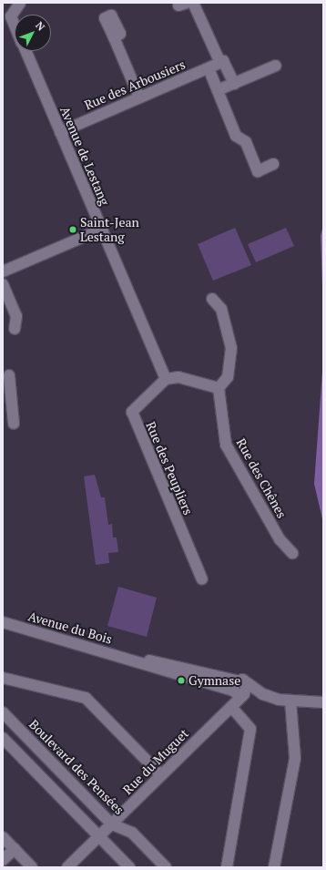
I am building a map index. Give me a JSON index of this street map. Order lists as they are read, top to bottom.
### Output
{
  "streets": {
    "street": [
      "Rue des Arbousiers",
      "Avenue de Lestang",
      "Rue des Peupliers",
      "Rue des Chênes",
      "Avenue du Bois",
      "Rue du Muguet",
      "Boulevard des Pensées"
    ]
  },
  "crossings": [
    ["Rue des Arbousiers", "Avenue de Lestang"],
    ["Avenue de Lestang", "Rue des Peupliers"],
    ["Avenue du Bois", "Rue du Muguet"],
    ["Rue du Muguet", "Boulevard des Pensées"]
  ],
  "places": ["Saint-Jean Lestang", "Gymnase"],
  "north": "top right"
}
